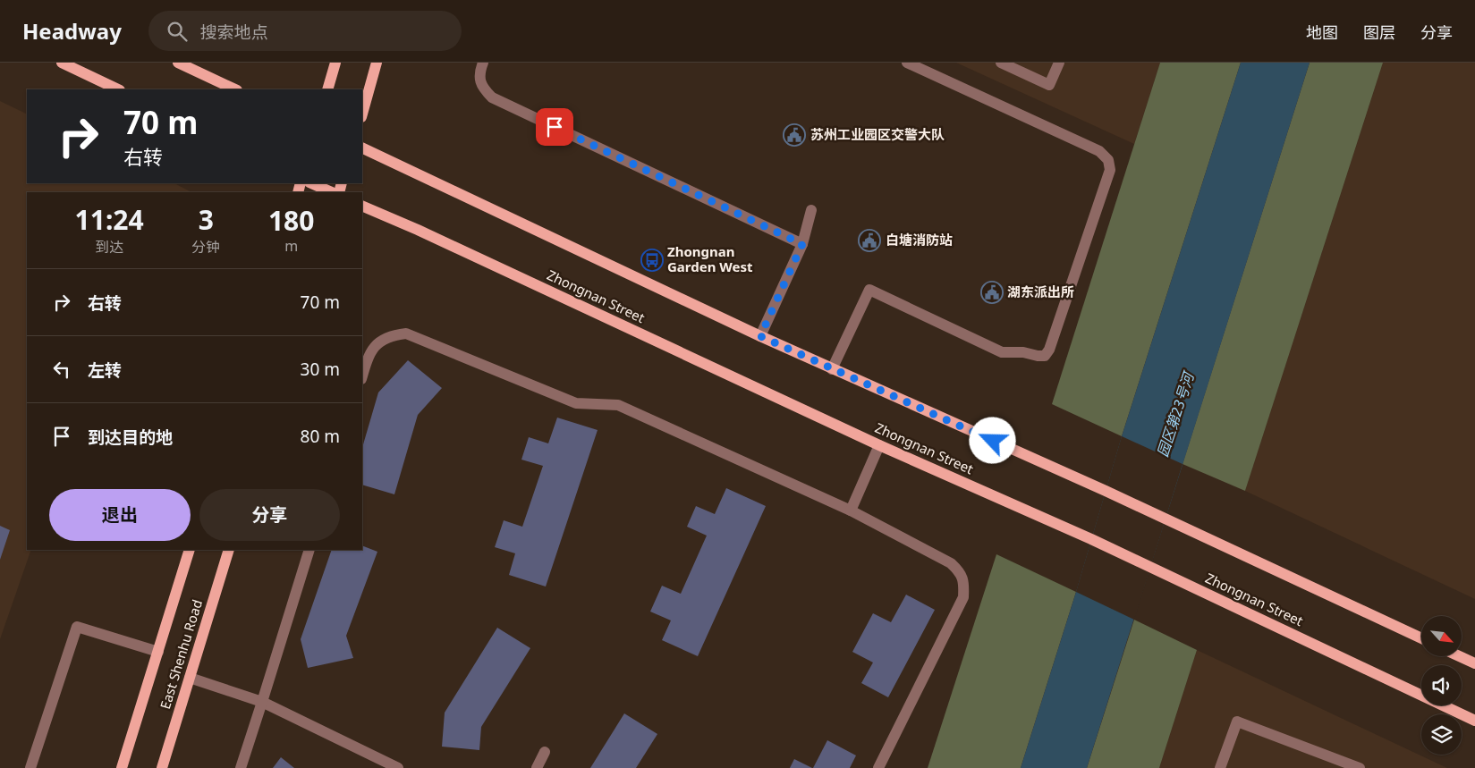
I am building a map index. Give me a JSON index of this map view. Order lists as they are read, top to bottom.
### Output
{
  "streets": {
    "main road": ["Zhongnan Street", "East Shenhu Road"]
  },
  "water": ["园区第23号河"],
  "places": {
    "public building": ["苏州工业园区交警大队", "白塘消防站", "湖东派出所"],
    "bus stop": ["Zhongnan Garden West"]
  },
  "north": "bottom right",
  "page": {
    "header": "Headway",
    "search": "搜索地点",
    "nav": ["地图", "图层", "分享"],
    "turn": ["70 m", "右转"],
    "eta": [
      "11:24",
      "到达",
      "3",
      "分钟",
      "180",
      "m"
    ],
    "list": [
      {
        "name": "右转",
        "value": "70 m"
      },
      {
        "name": "左转",
        "value": "30 m"
      },
      {
        "name": "到达目的地",
        "value": "80 m"
      }
    ],
    "buttons": ["退出", "分享"]
  }
}
